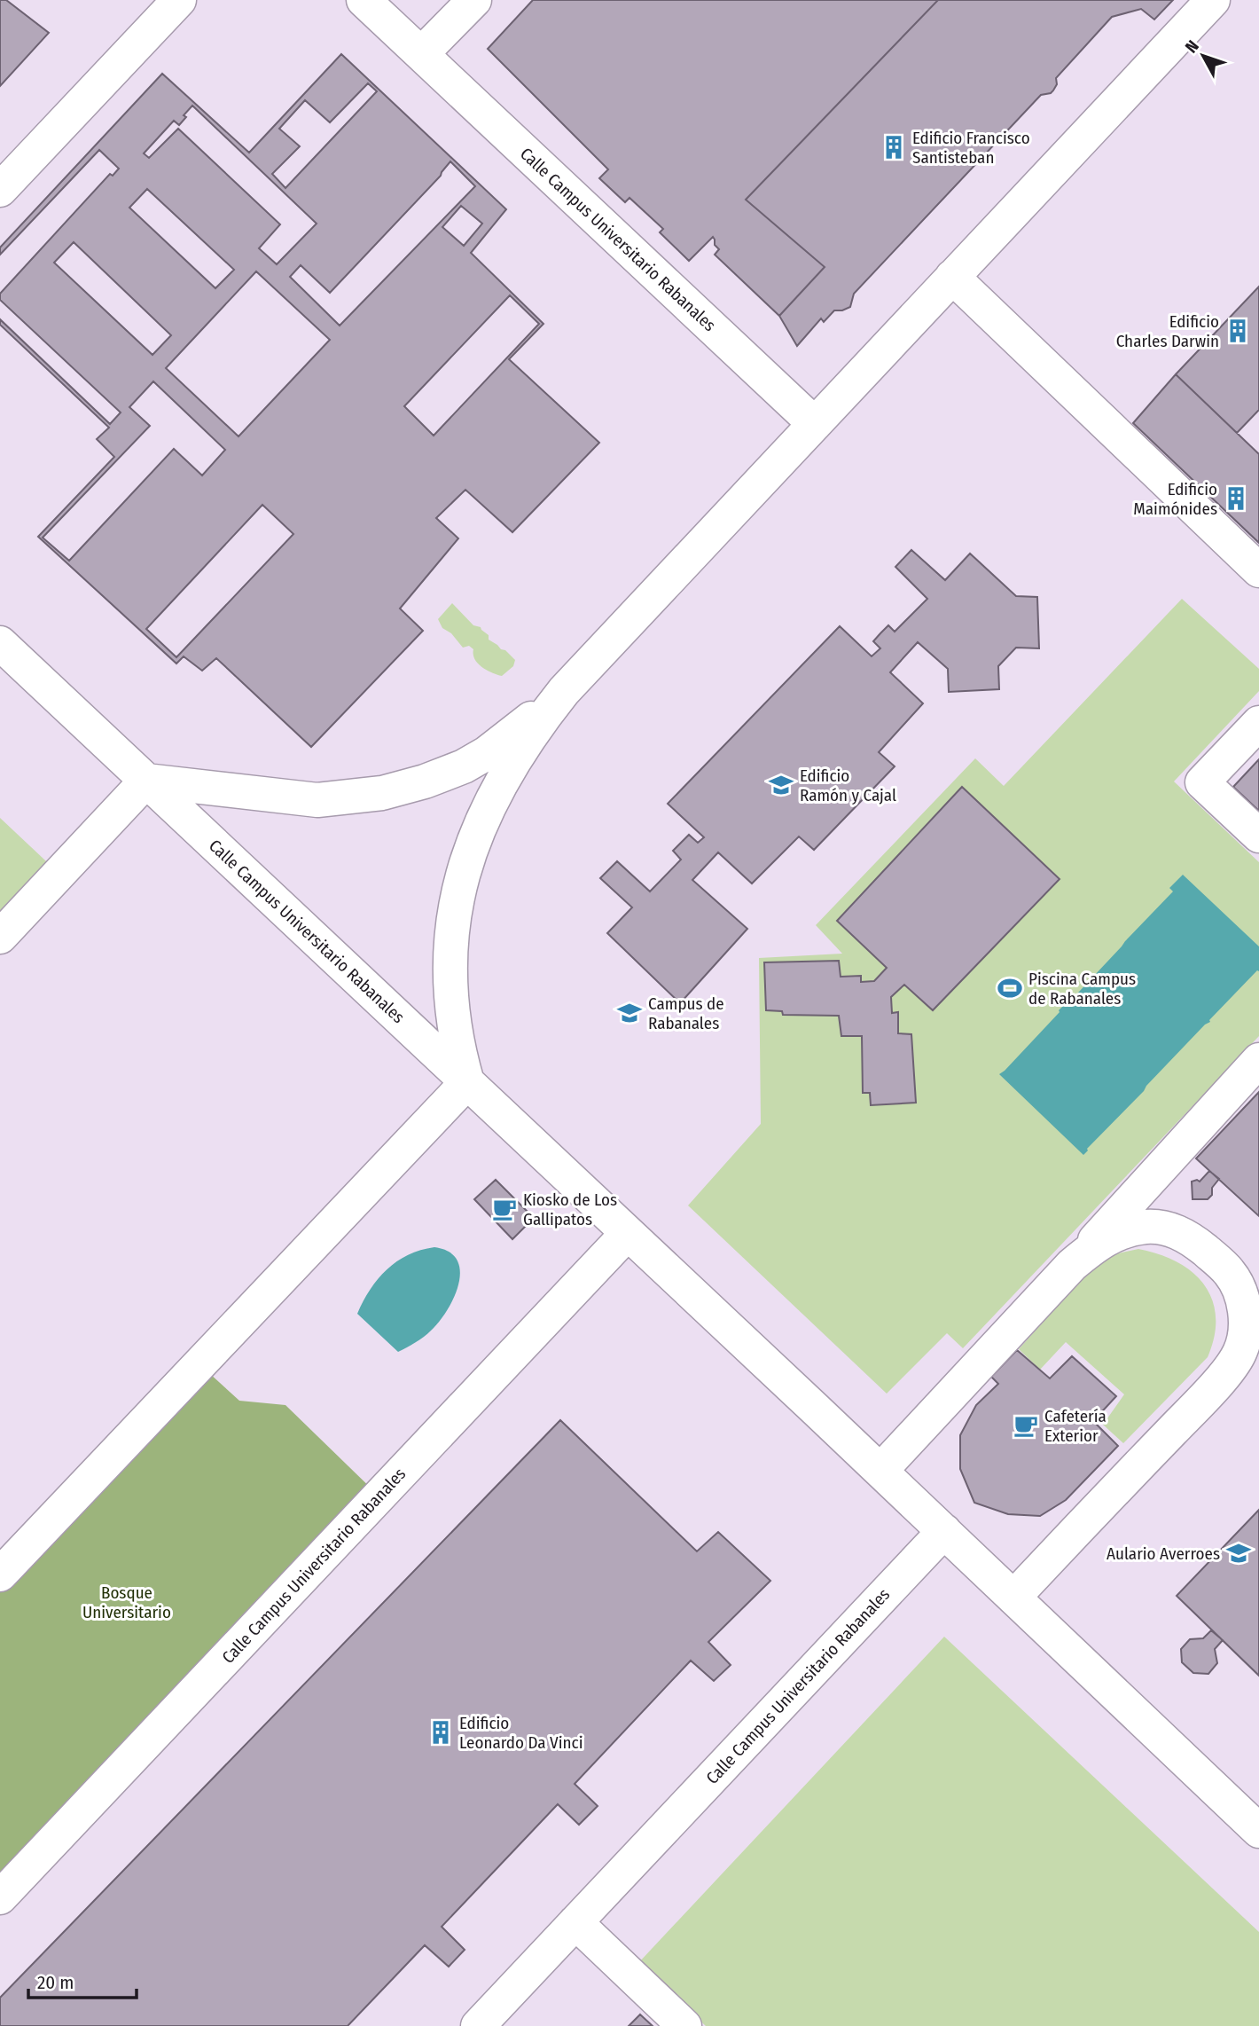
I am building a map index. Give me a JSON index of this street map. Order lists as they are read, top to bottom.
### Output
{
  "streets": {
    "street": ["Calle Campus Universitario Rabanales"]
  },
  "parks": ["Bosque Universitario"],
  "places": {
    "building": [
      "Edificio Francisco Santisteban",
      "Edificio Charles Darwin",
      "Edificio Maimónides",
      "Edificio Leonardo Da Vinci"
    ],
    "school or university": ["Edificio Ramón y Cajal", "Campus de Rabanales", "Aulario Averroes"],
    "sports": ["Piscina Campus de Rabanales"],
    "cafe": ["Kiosko de Los Gallipatos", "Cafetería Exterior"]
  },
  "scale_bar": "20 m",
  "north": "top left"
}
